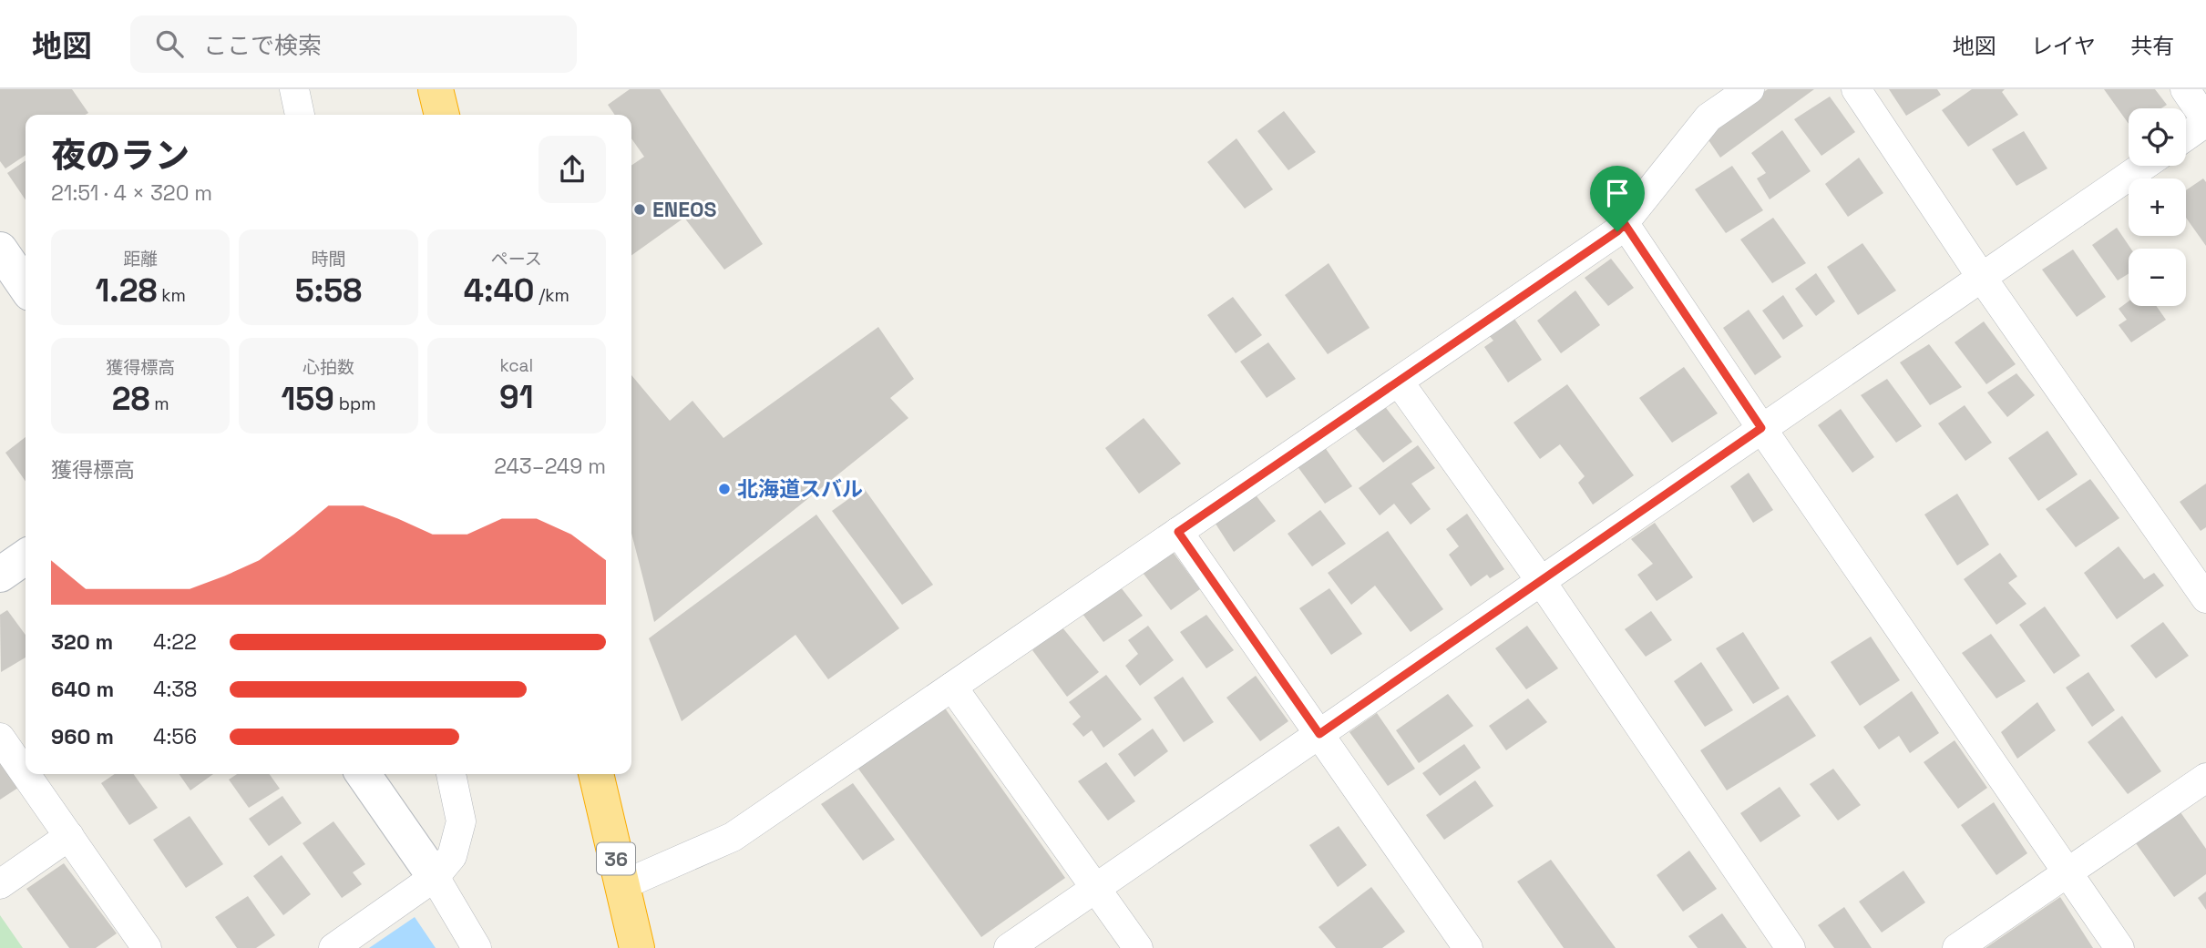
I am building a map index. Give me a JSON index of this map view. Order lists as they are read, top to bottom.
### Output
{
  "streets": {
    "highway": ["36"]
  },
  "places": ["ENEOS", "北海道スバル"],
  "page": {
    "header": "地図",
    "search": "ここで検索",
    "nav": ["地図", "レイヤ", "共有"],
    "map_buttons": ["+", "−"],
    "heading": ["夜のラン", "21:51 · 4 × 320 m"],
    "stats": [
      ["距離", "1.28 km"],
      ["時間", "5:58"],
      ["ペース", "4:40 /km"],
      ["獲得標高", "28 m"],
      ["心拍数", "159 bpm"],
      ["kcal", "91"]
    ],
    "chart": ["獲得標高", "243–249 m"],
    "list": [
      {
        "name": "320 m",
        "note": "4:22"
      },
      {
        "name": "640 m",
        "note": "4:38"
      },
      {
        "name": "960 m",
        "note": "4:56"
      }
    ]
  }
}
